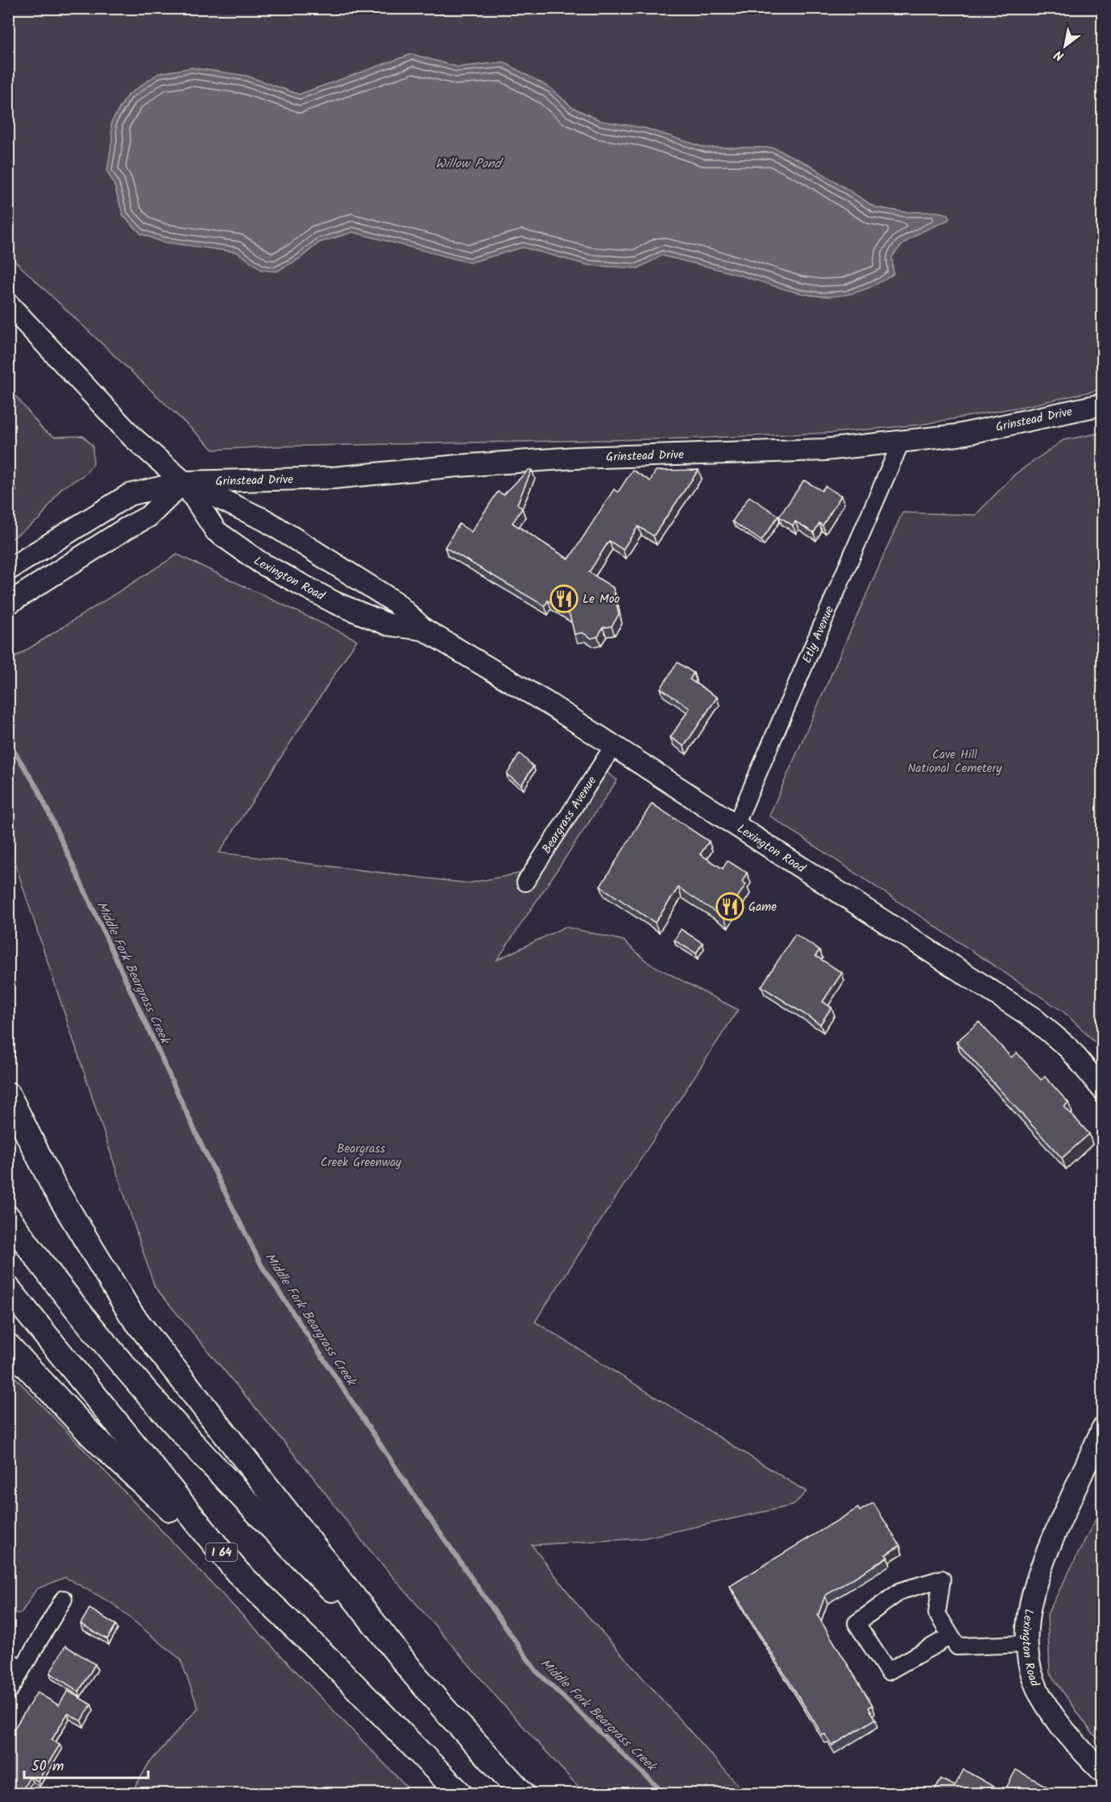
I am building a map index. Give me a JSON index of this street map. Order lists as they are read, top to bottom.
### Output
{
  "streets": {
    "highway": ["I 64"],
    "main road": ["Grinstead Drive", "Lexington Road"],
    "street": ["Etly Avenue", "Beargrass Avenue"]
  },
  "crossings": [
    ["Grinstead Drive", "Lexington Road"],
    ["Grinstead Drive", "Etly Avenue"],
    ["Lexington Road", "Etly Avenue"],
    ["Lexington Road", "Beargrass Avenue"]
  ],
  "water": ["Willow Pond", "Middle Fork Beargrass Creek"],
  "parks": ["Cave Hill National Cemetery", "Beargrass Creek Greenway"],
  "places": {
    "restaurant": ["Le Moo", "Game"]
  },
  "scale_bar": "50 m",
  "north": "bottom left"
}
